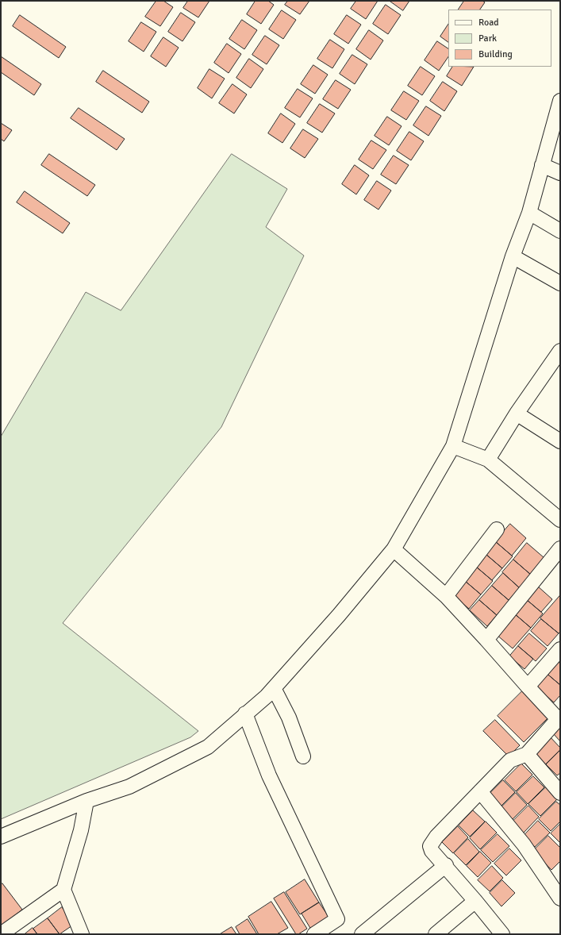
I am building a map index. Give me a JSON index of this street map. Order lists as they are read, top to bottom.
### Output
{
  "legend": ["Road", "Park", "Building"]
}
